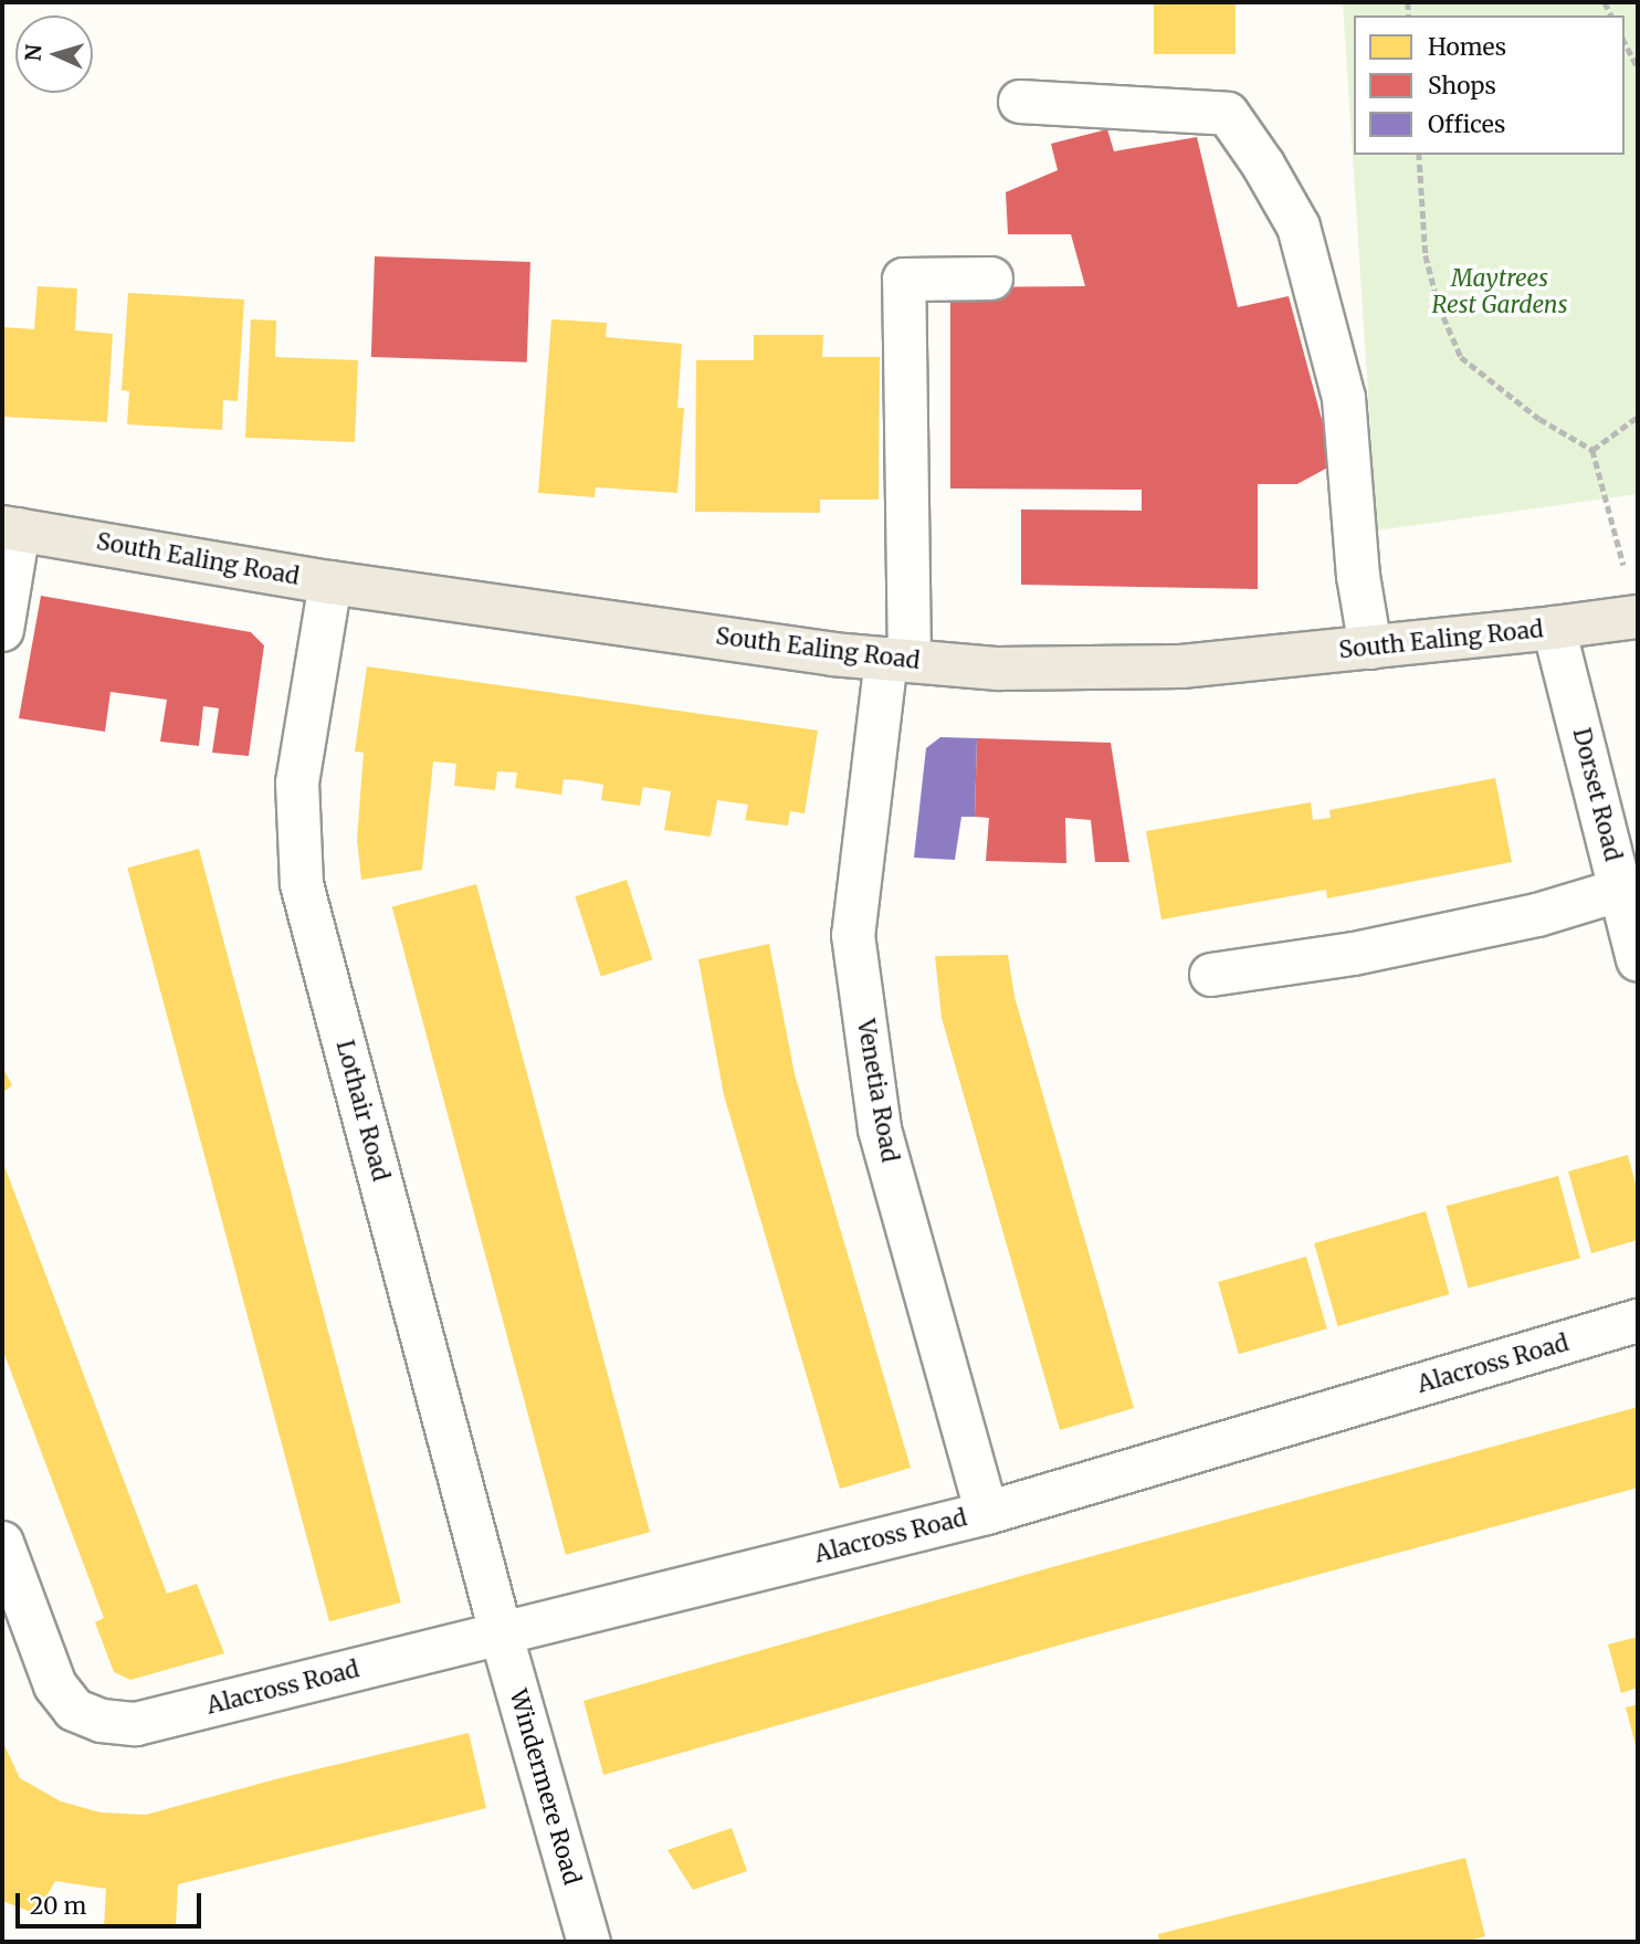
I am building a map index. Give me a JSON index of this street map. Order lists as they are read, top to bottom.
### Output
{
  "streets": {
    "main road": ["South Ealing Road"],
    "street": [
      "Dorset Road",
      "Venetia Road",
      "Lothair Road",
      "Alacross Road",
      "Windermere Road"
    ]
  },
  "crossings": [
    ["South Ealing Road", "Dorset Road"],
    ["South Ealing Road", "Venetia Road"],
    ["South Ealing Road", "Lothair Road"],
    ["Venetia Road", "Alacross Road"],
    ["Lothair Road", "Alacross Road"],
    ["Lothair Road", "Windermere Road"],
    ["Alacross Road", "Windermere Road"]
  ],
  "parks": ["Maytrees Rest Gardens"],
  "legend": ["Homes", "Shops", "Offices"],
  "scale_bar": "20 m",
  "north": "left"
}
